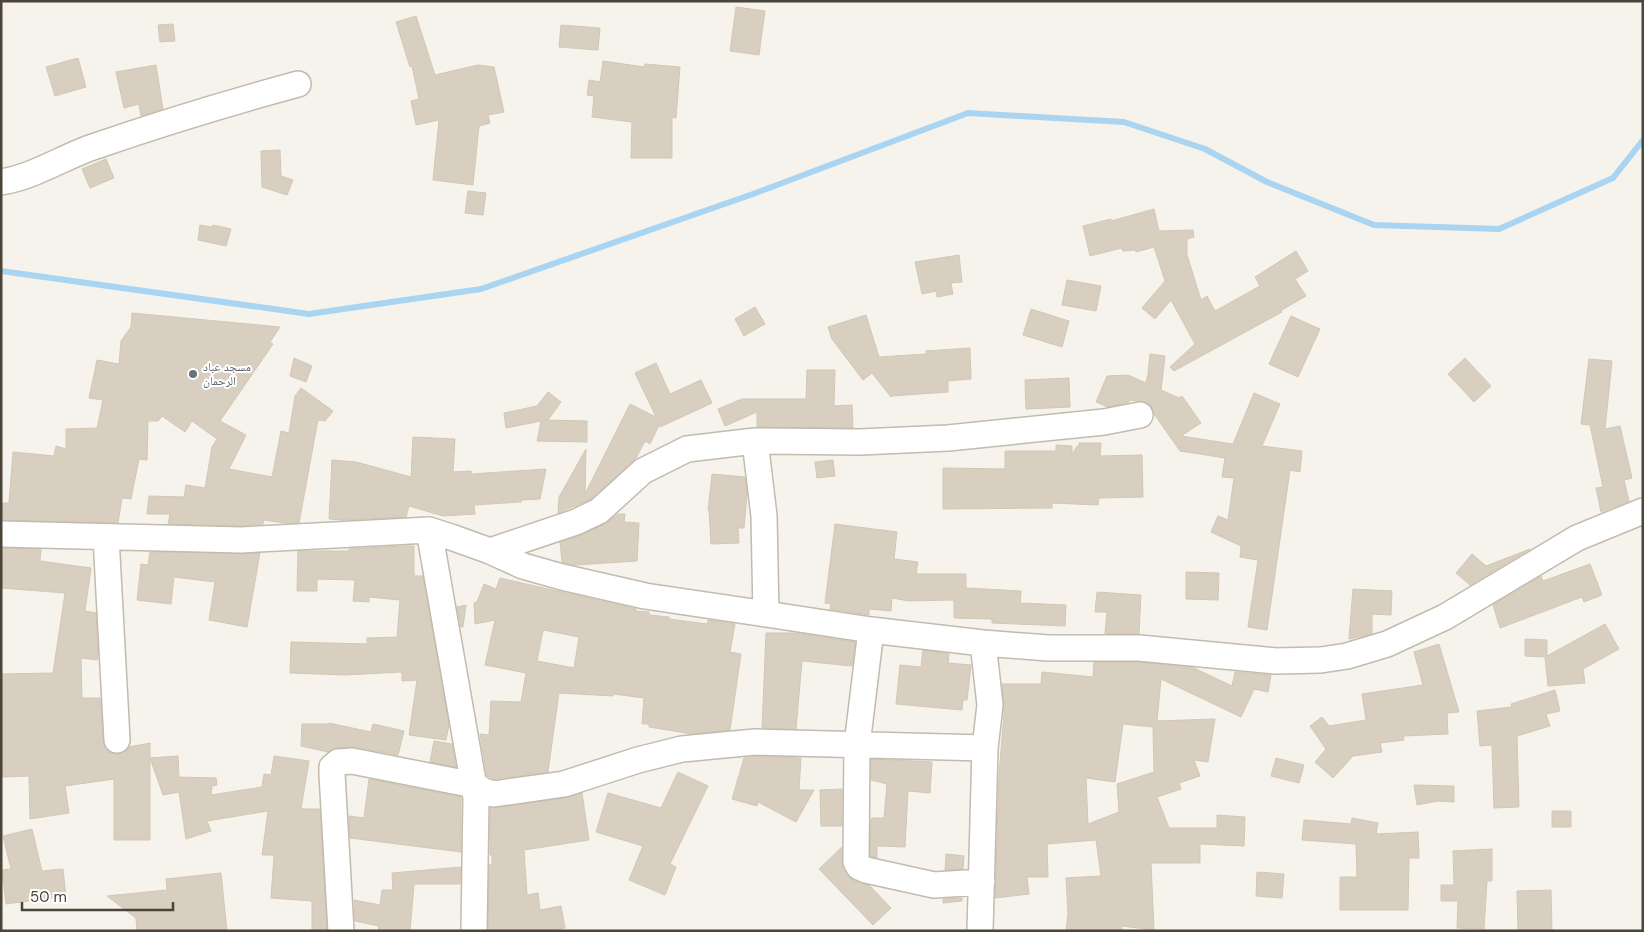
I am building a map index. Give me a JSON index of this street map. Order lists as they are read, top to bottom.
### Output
{
  "places": ["مسجد عباد الرحمان"],
  "scale_bar": "50 m"
}
